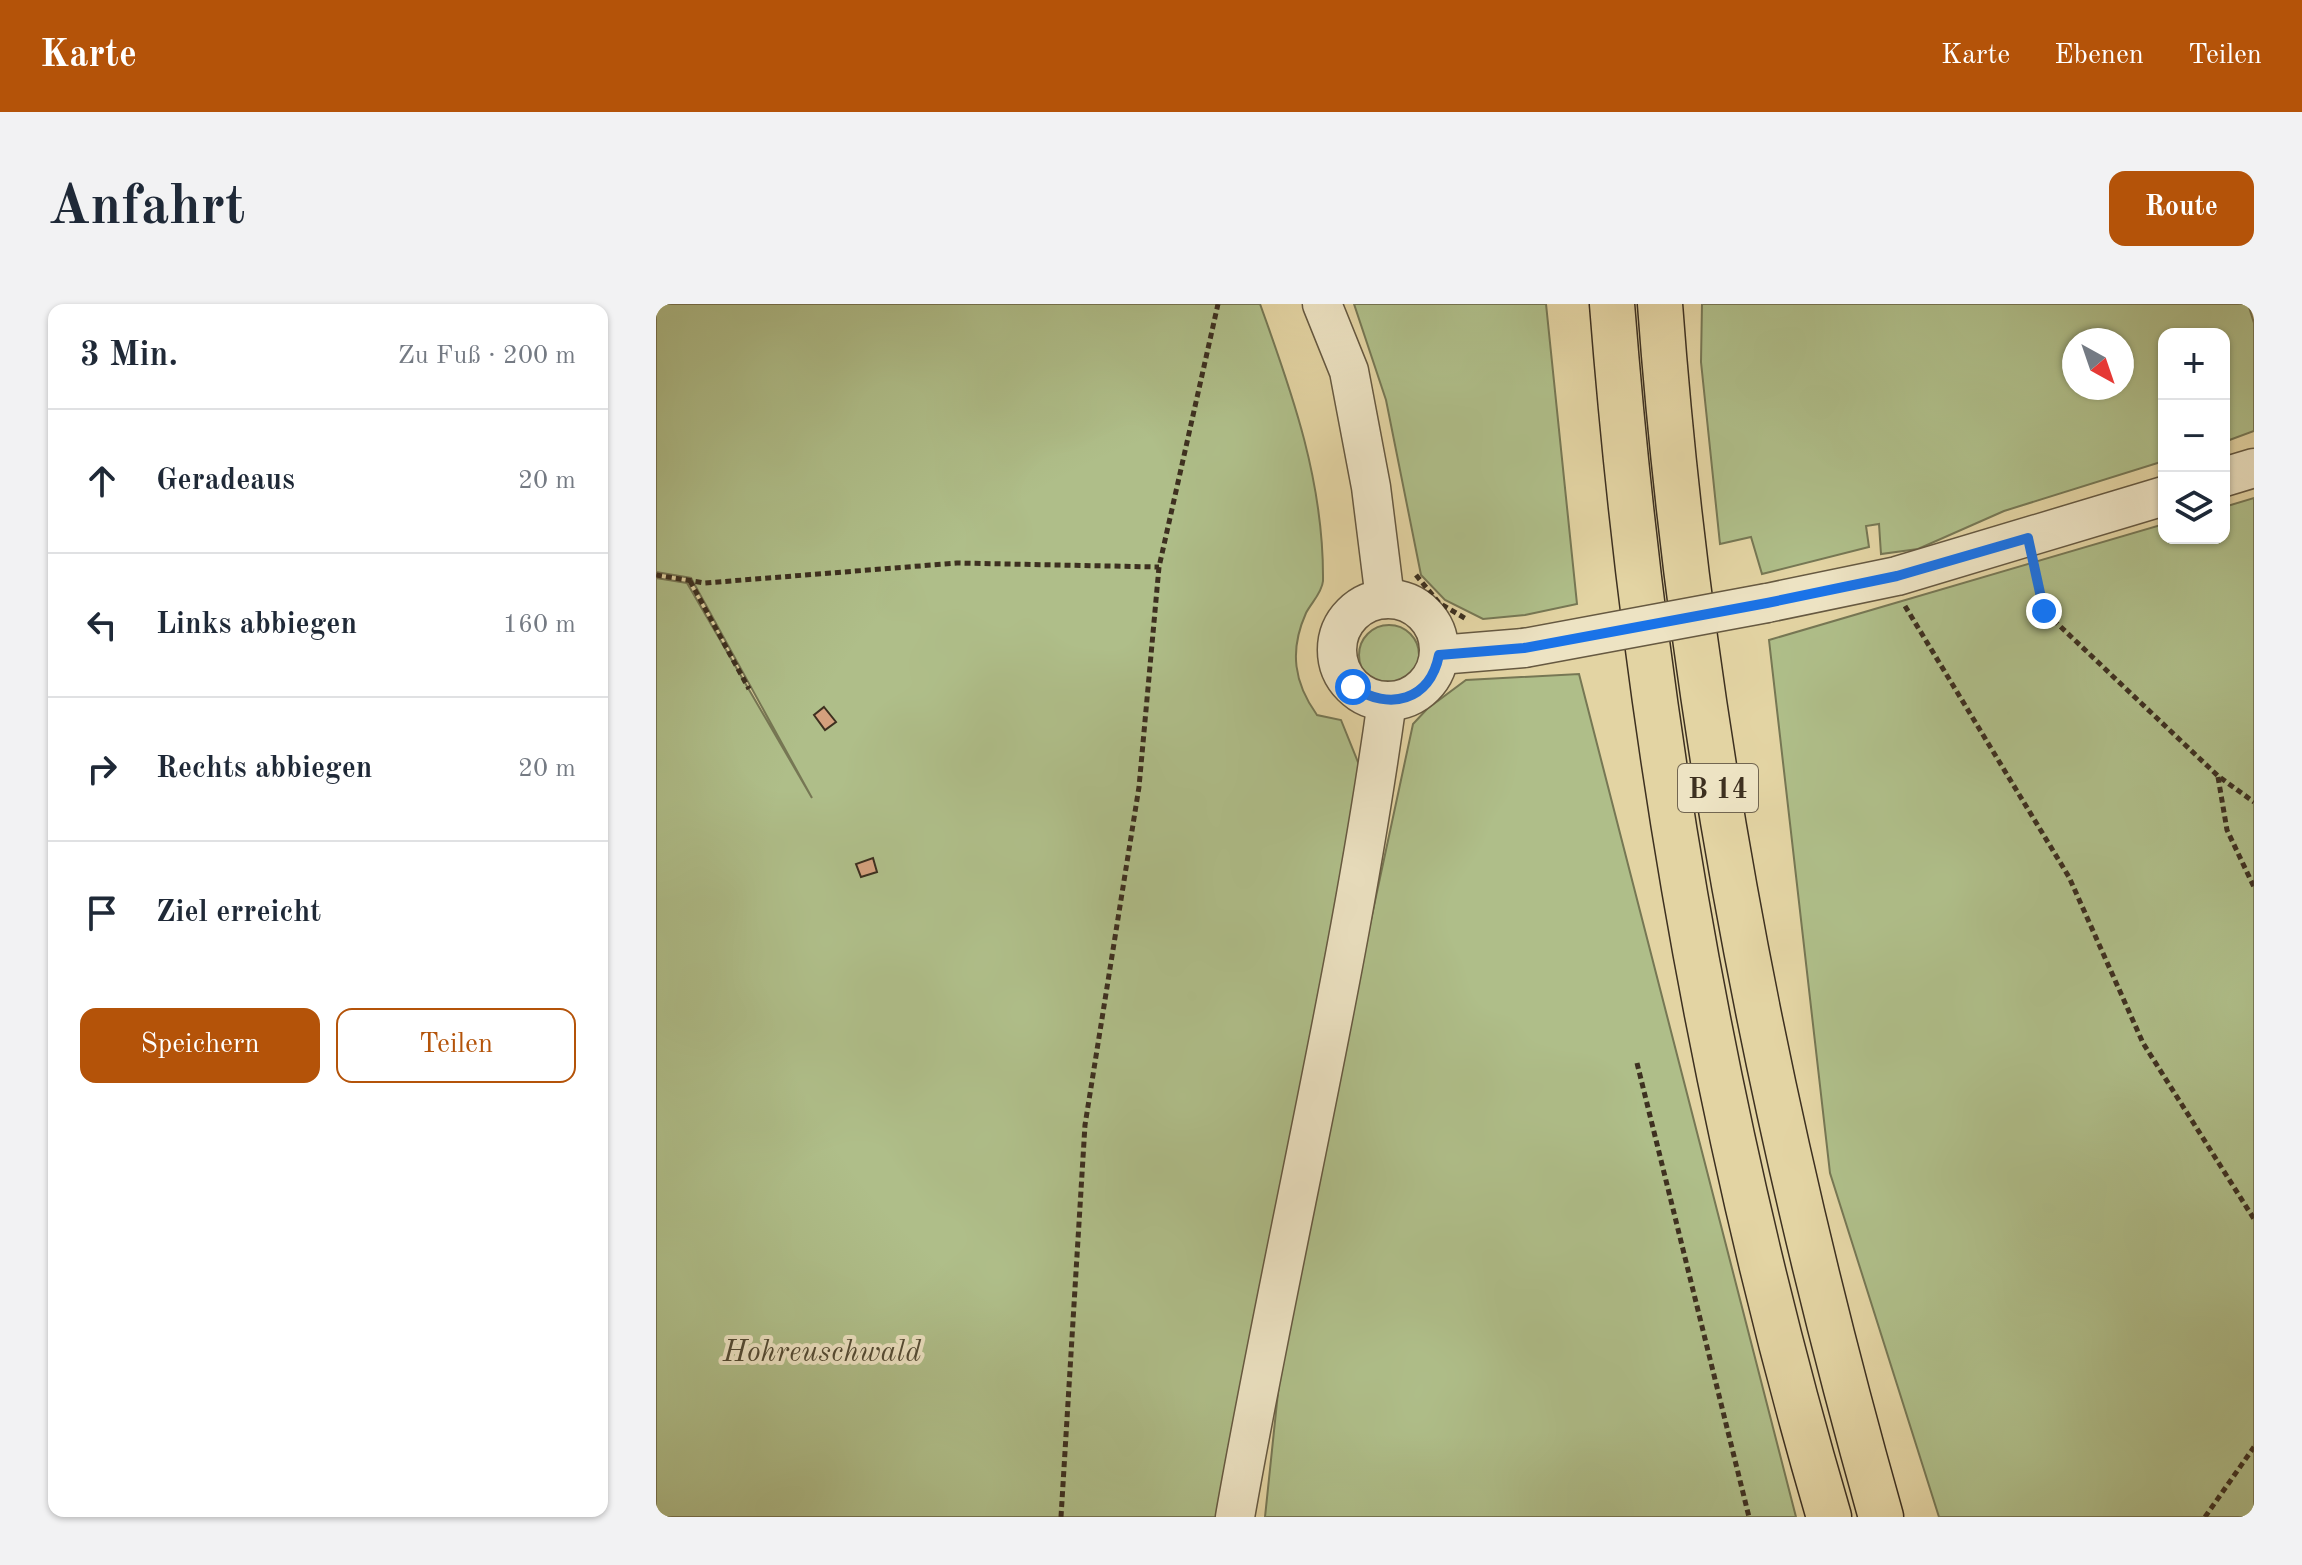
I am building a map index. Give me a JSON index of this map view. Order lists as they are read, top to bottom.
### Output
{
  "streets": {
    "highway": ["B 14"]
  },
  "parks": ["Hohreuschwald"],
  "north": "bottom right",
  "page": {
    "header": "Karte",
    "nav": ["Karte", "Ebenen", "Teilen"],
    "buttons": [
      "Route",
      ["Speichern", "Teilen"]
    ],
    "title": "Anfahrt",
    "heading": ["3 Min.", "Zu Fuß · 200 m"],
    "map_buttons": ["+", "−"],
    "list": [
      ["Geradeaus", "20 m"],
      ["Links abbiegen", "160 m"],
      ["Rechts abbiegen", "20 m"],
      "Ziel erreicht"
    ]
  }
}
